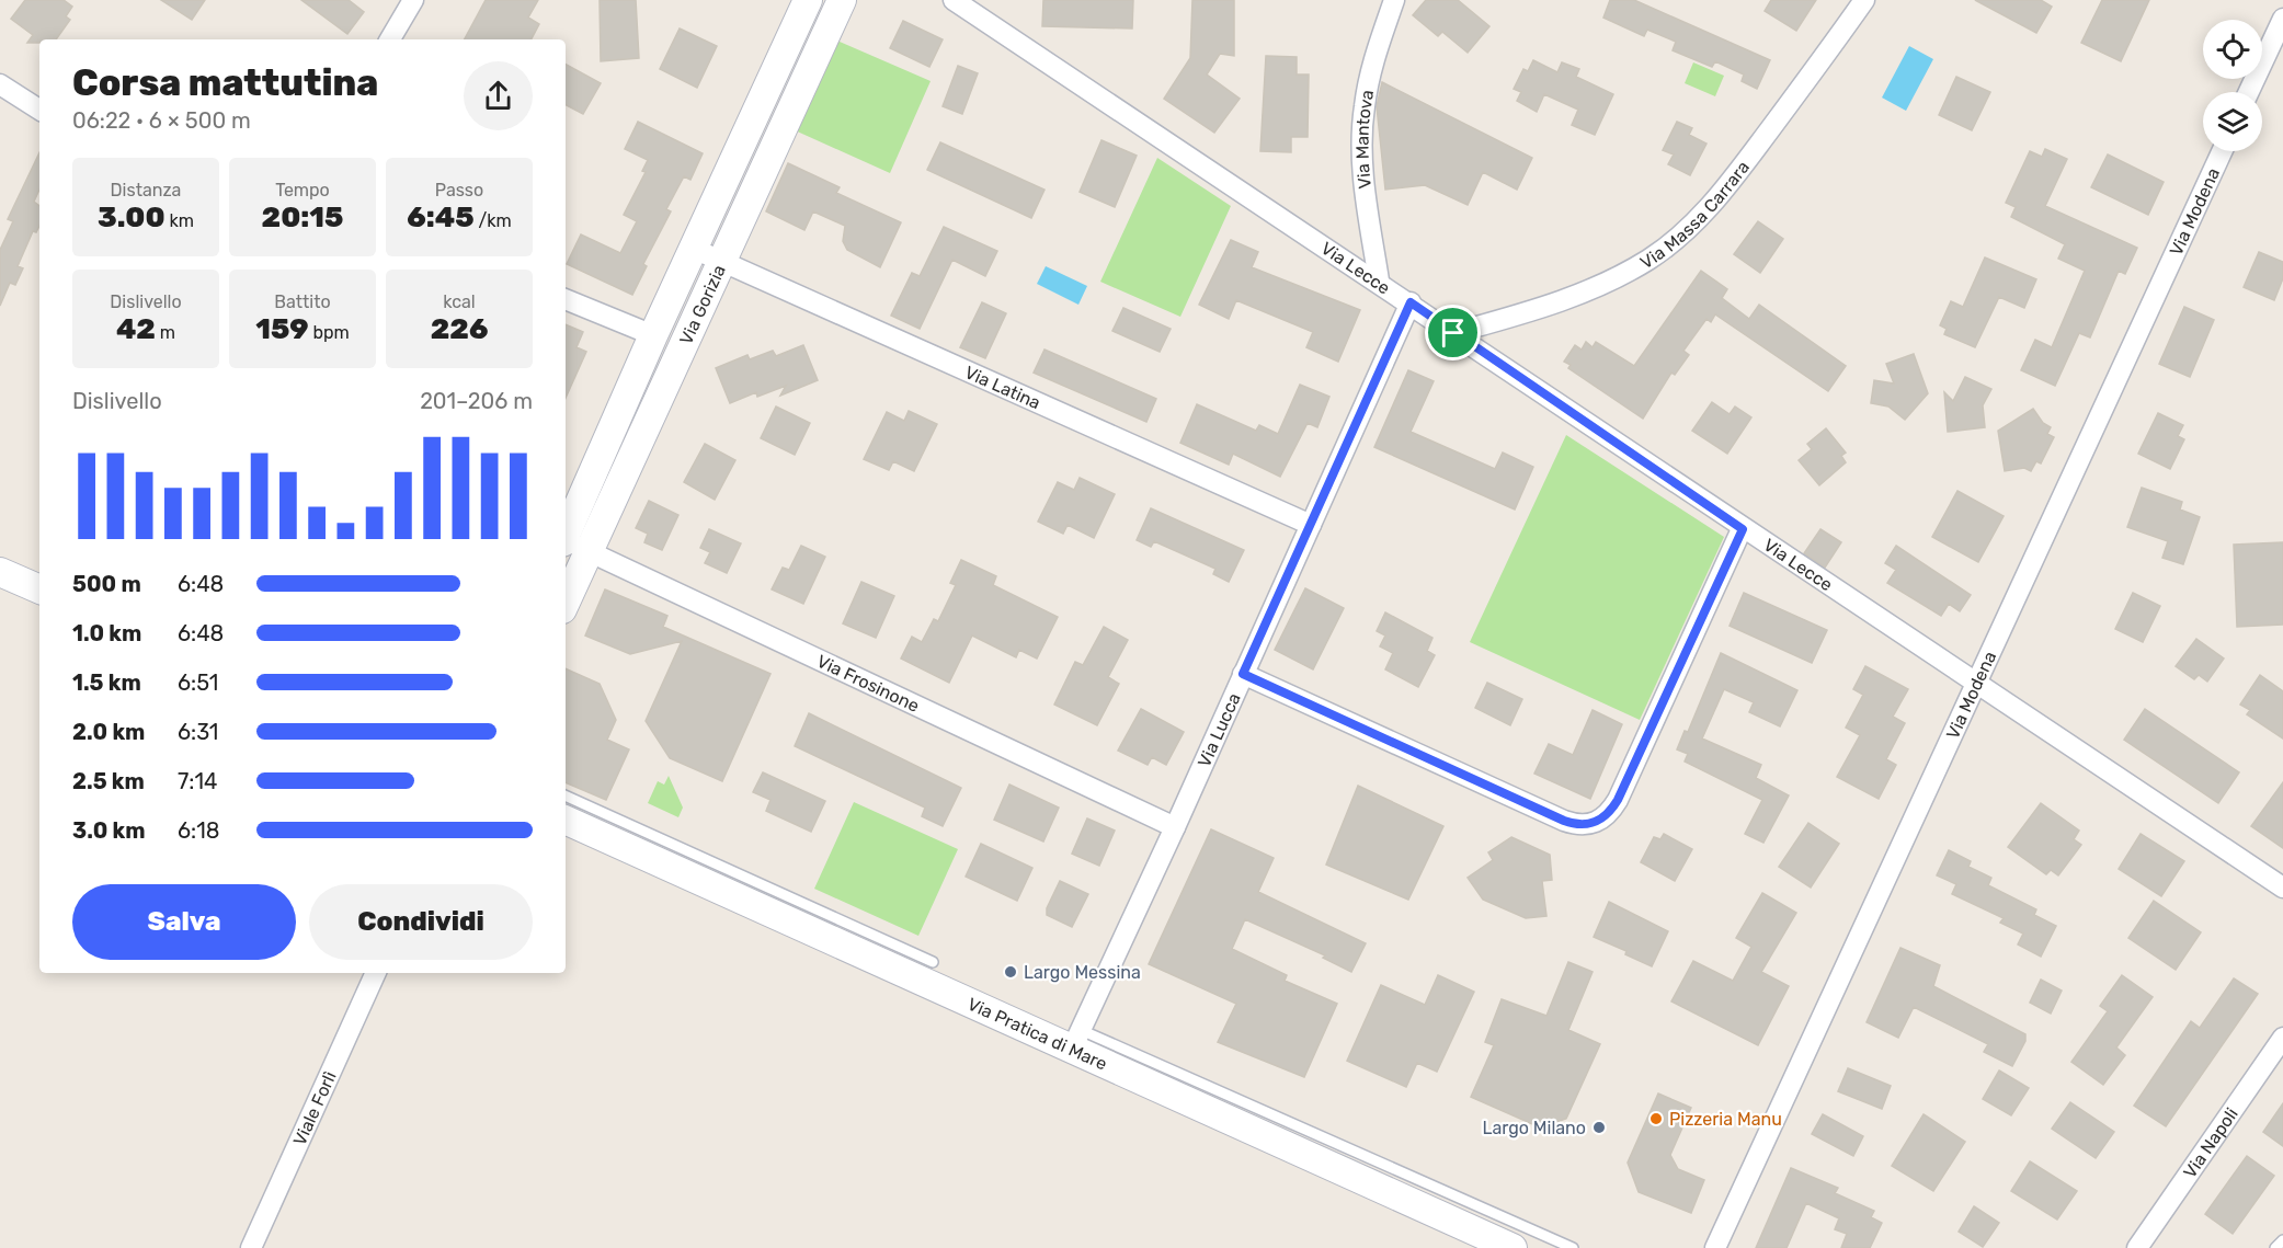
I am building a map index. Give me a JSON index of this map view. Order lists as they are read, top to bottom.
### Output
{
  "streets": {
    "street": [
      "Via Mantova",
      "Via Modena",
      "Via Massa Carrara",
      "Via Lecce",
      "Via Gorizia",
      "Via Latina",
      "Via Frosinone",
      "Via Lucca",
      "Via Pratica di Mare",
      "Viale Forlì",
      "Via Napoli"
    ]
  },
  "crossings": [
    ["Via Mantova", "Via Lecce"],
    ["Via Modena", "Via Lecce"],
    ["Via Massa Carrara", "Via Lecce"],
    ["Via Lecce", "Via Lucca"],
    ["Via Gorizia", "Via Latina"],
    ["Via Gorizia", "Via Frosinone"],
    ["Via Latina", "Via Lucca"],
    ["Via Frosinone", "Via Lucca"],
    ["Via Lucca", "Via Pratica di Mare"]
  ],
  "places": ["Largo Messina", "Pizzeria Manu", "Largo Milano"],
  "page": {
    "heading": ["Corsa mattutina", "06:22 · 6 × 500 m"],
    "stats": [
      ["Distanza", "3.00 km"],
      ["Tempo", "20:15"],
      ["Passo", "6:45 /km"],
      ["Dislivello", "42 m"],
      ["Battito", "159 bpm"],
      ["kcal", "226"]
    ],
    "chart": ["Dislivello", "201–206 m"],
    "list": [
      {
        "name": "500 m",
        "note": "6:48"
      },
      {
        "name": "1.0 km",
        "note": "6:48"
      },
      {
        "name": "1.5 km",
        "note": "6:51"
      },
      {
        "name": "2.0 km",
        "note": "6:31"
      },
      {
        "name": "2.5 km",
        "note": "7:14"
      },
      {
        "name": "3.0 km",
        "note": "6:18"
      }
    ],
    "buttons": ["Salva", "Condividi"]
  }
}
